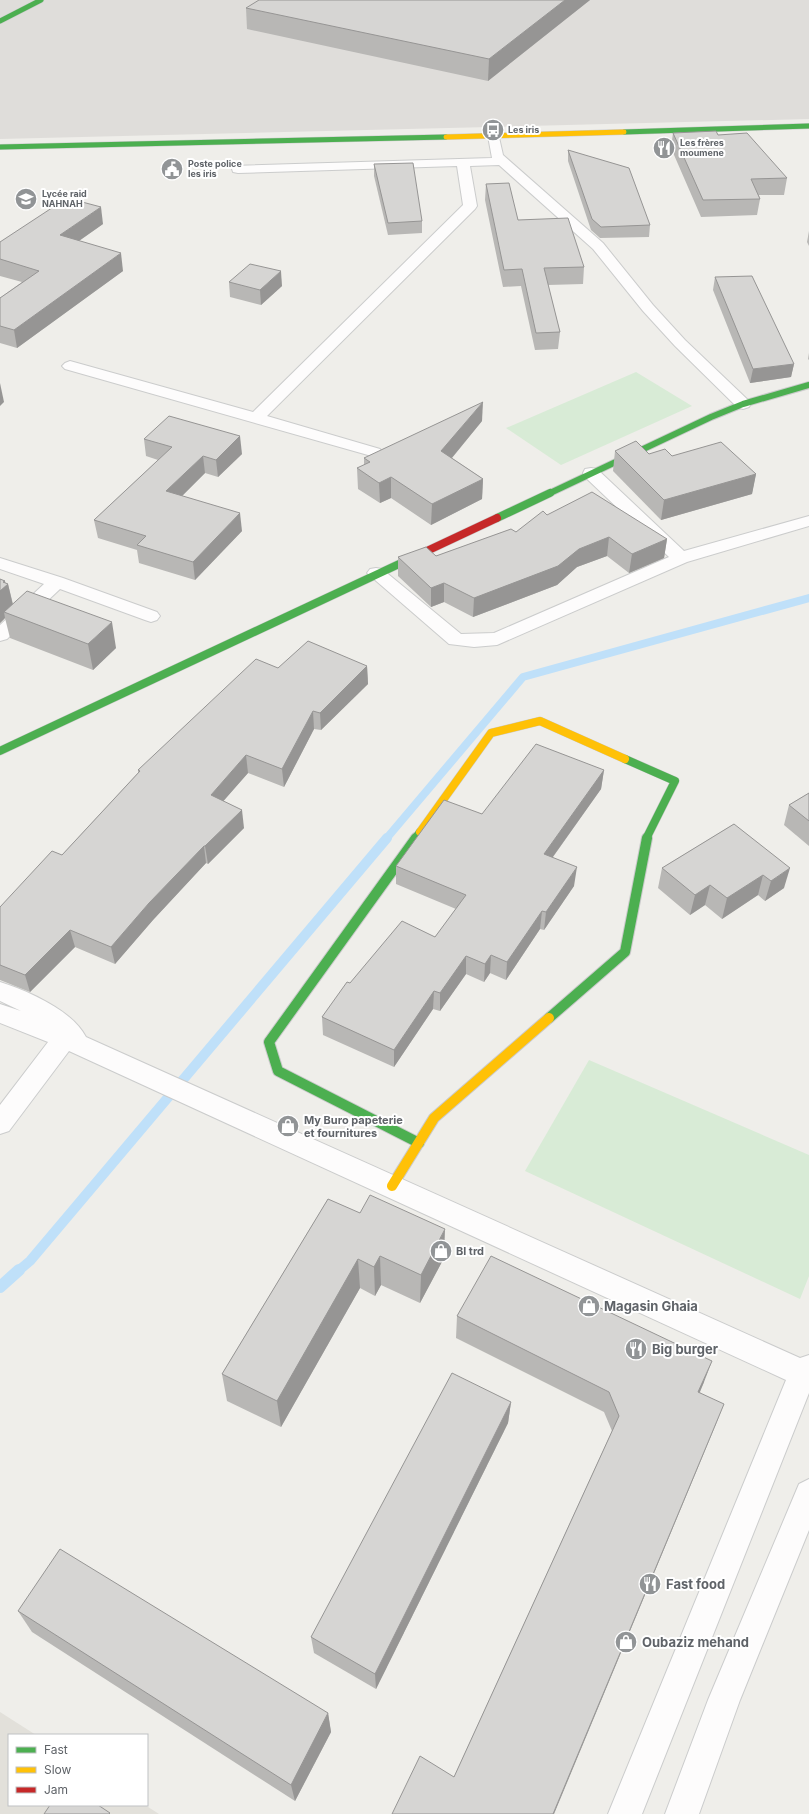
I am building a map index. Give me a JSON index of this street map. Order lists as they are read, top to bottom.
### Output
{
  "places": {
    "bus stop": ["Les iris"],
    "restaurant": ["Les frères moumene", "Big burger", "Fast food"],
    "public building": ["Poste police les iris"],
    "school or university": ["Lycée raid NAHNAH"],
    "shop": [
      "My Buro papeterie et fournitures",
      "Bl trd",
      "Magasin Ghaia",
      "Oubaziz mehand"
    ]
  },
  "legend": ["Fast", "Slow", "Jam"]
}
